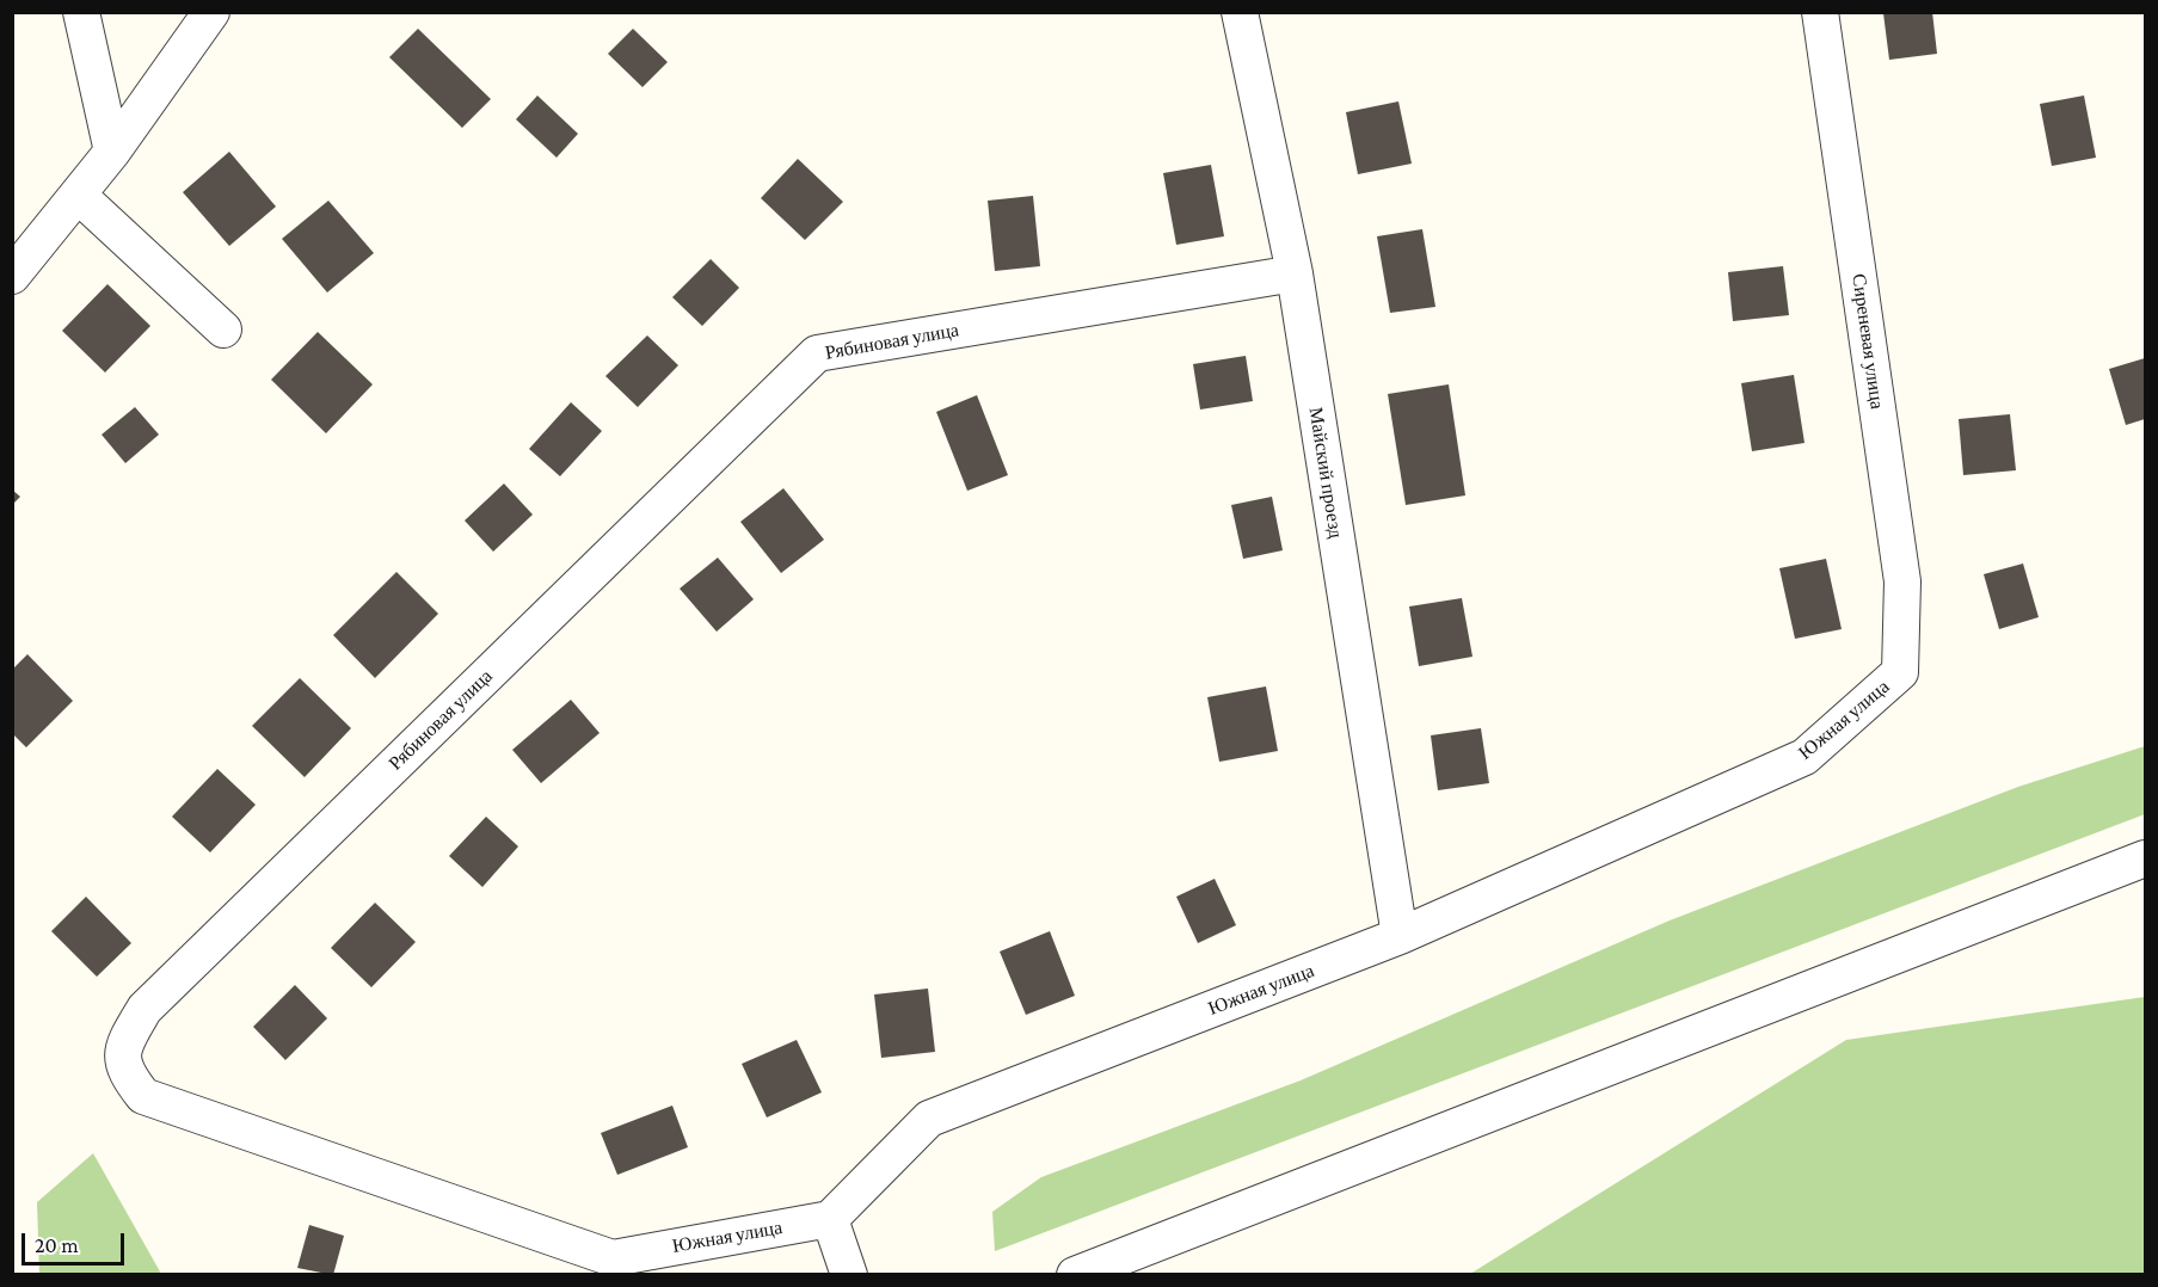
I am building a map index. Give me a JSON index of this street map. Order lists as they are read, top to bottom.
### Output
{
  "streets": {
    "street": [
      "Рябиновая улица",
      "Сиреневая улица",
      "Майский проезд",
      "Южная улица"
    ]
  },
  "crossings": [
    ["Рябиновая улица", "Майский проезд"],
    ["Рябиновая улица", "Южная улица"],
    ["Сиреневая улица", "Южная улица"],
    ["Майский проезд", "Южная улица"]
  ],
  "scale_bar": "20 m"
}
